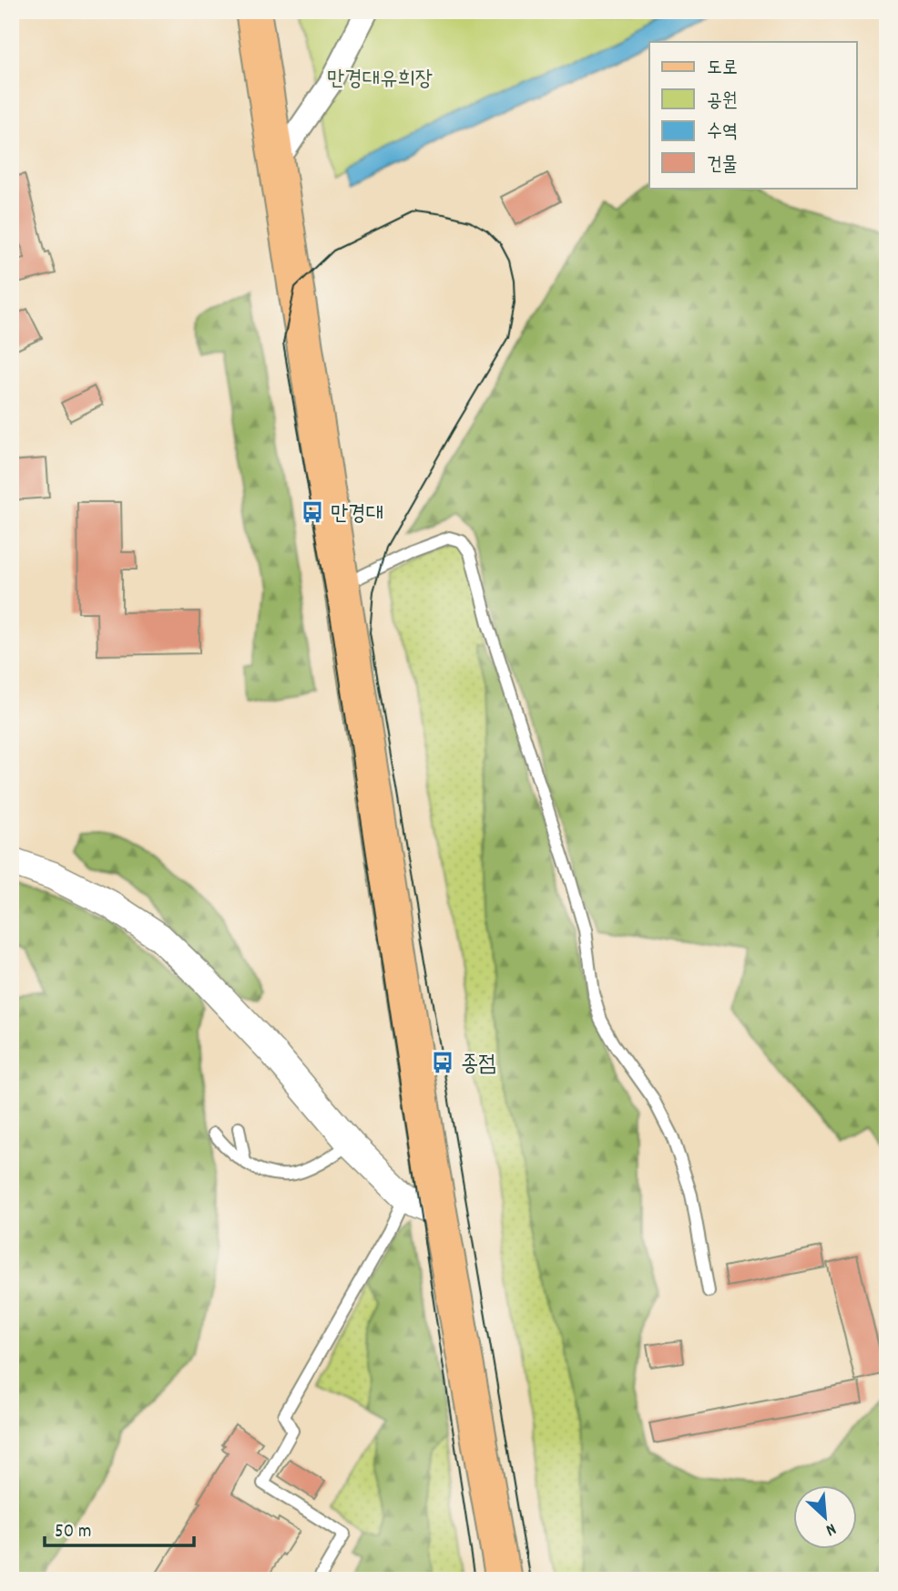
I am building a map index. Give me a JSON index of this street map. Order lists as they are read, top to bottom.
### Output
{
  "parks": ["만경대유희장"],
  "places": {
    "bus stop": ["만경대", "종점"]
  },
  "legend": [
    "도로",
    "공원",
    "수역",
    "건물"
  ],
  "scale_bar": "50 m",
  "north": "bottom right"
}
